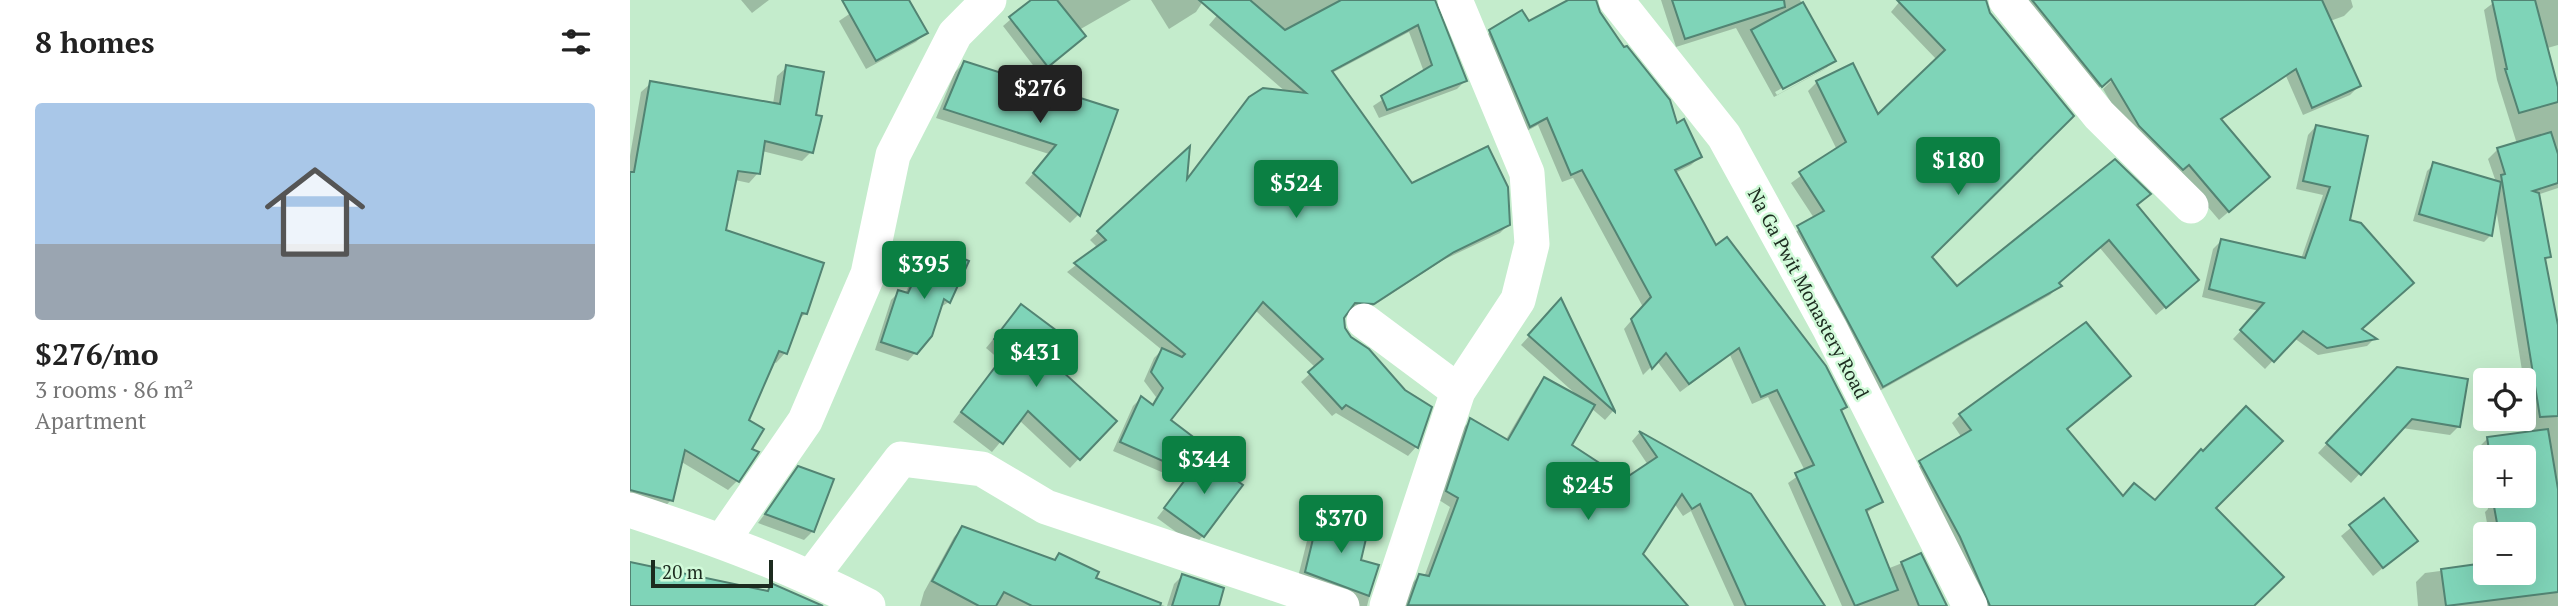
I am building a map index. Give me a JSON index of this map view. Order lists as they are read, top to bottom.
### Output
{
  "streets": {
    "street": ["Na Ga Pwit Monastery Road"]
  },
  "scale_bar": "20 m",
  "page": {
    "heading": "8 homes",
    "price": [
      "$276",
      "$180",
      "$524",
      "$395",
      "$431",
      "$344",
      "$245",
      "$370"
    ],
    "list": [
      {
        "name": "$276/mo",
        "note": "3 rooms · 86 m² · Apartment"
      }
    ],
    "map_buttons": ["+", "−"],
    "scale": "20 m"
  }
}
